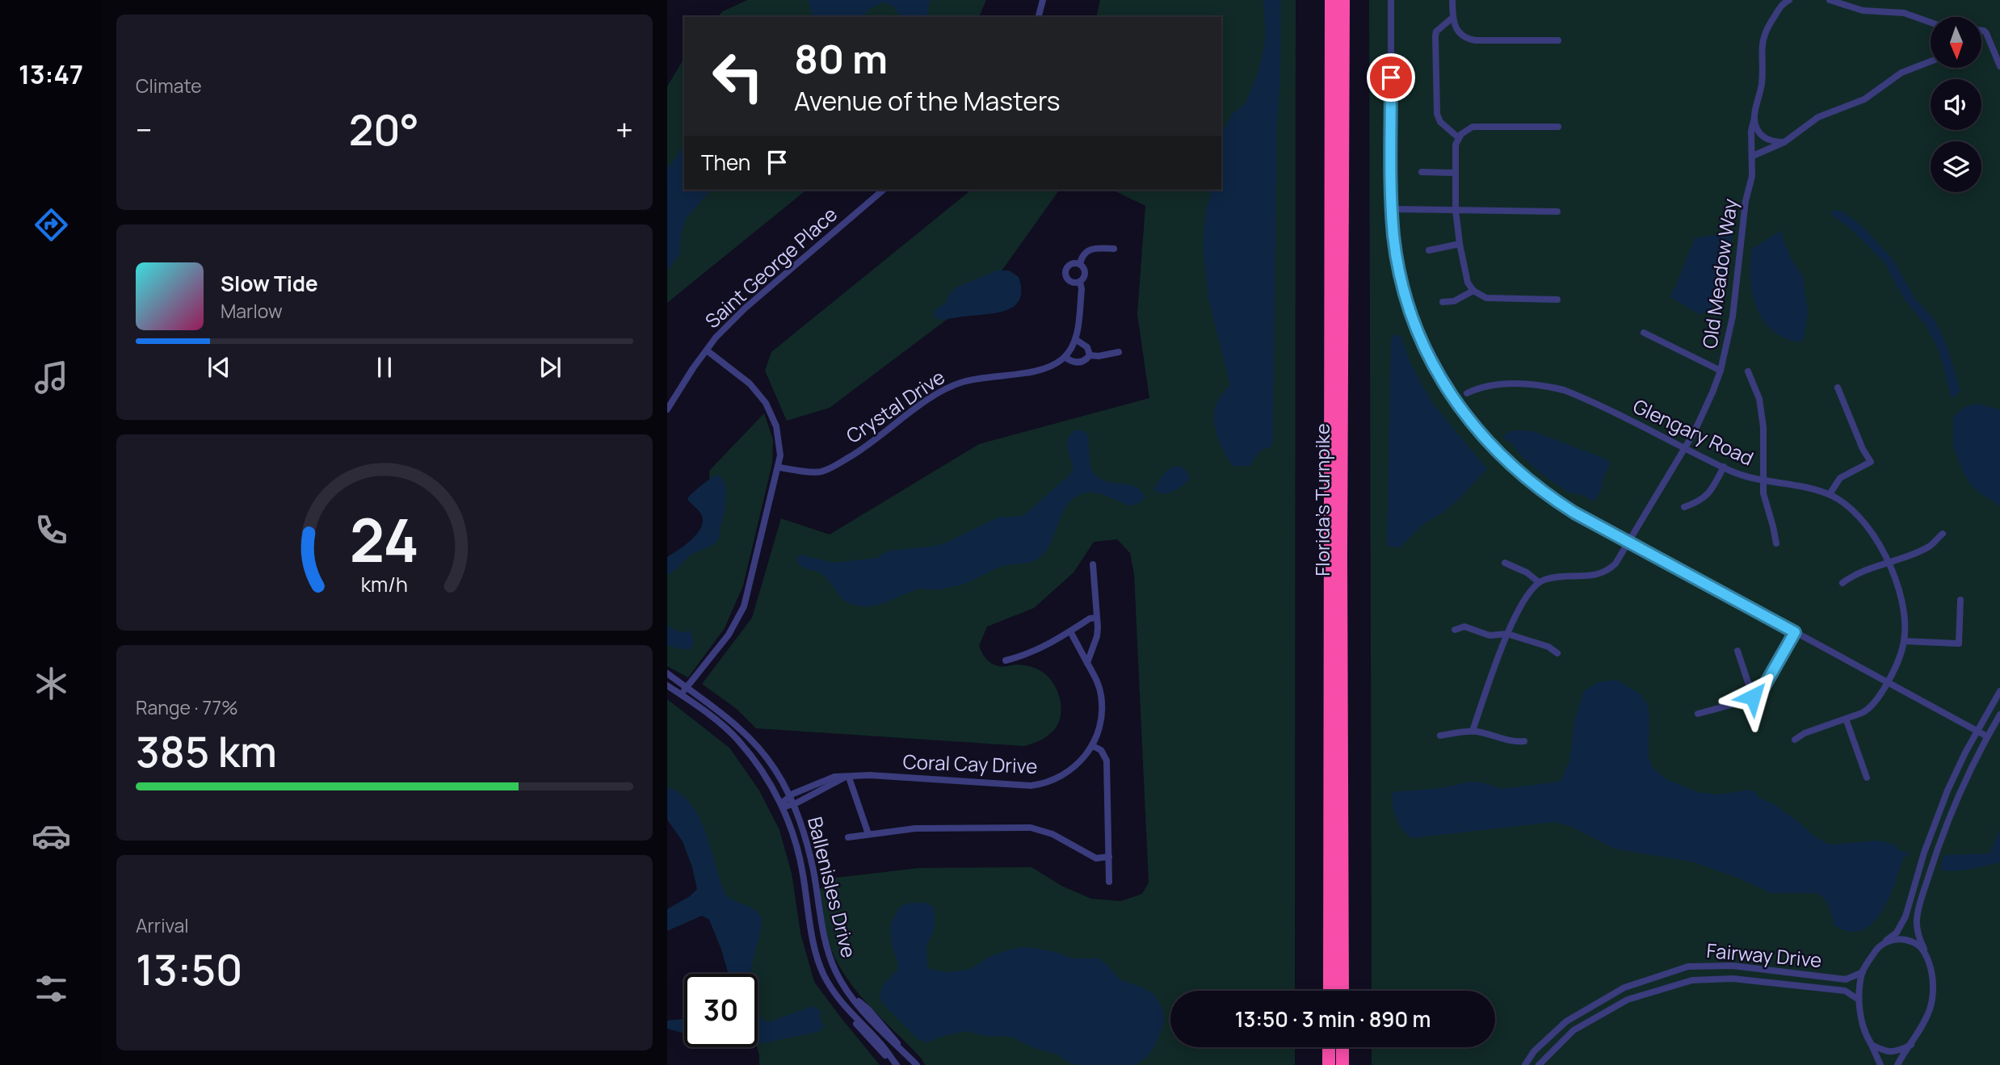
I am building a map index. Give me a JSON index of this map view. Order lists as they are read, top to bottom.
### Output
{
  "streets": {
    "highway": ["Florida's Turnpike"],
    "street": [
      "Saint George Place",
      "Old Meadow Way",
      "Crystal Drive",
      "Glengary Road",
      "Coral Cay Drive",
      "Ballenisles Drive",
      "Fairway Drive"
    ]
  },
  "crossings": [
    ["Saint George Place", "Crystal Drive"],
    ["Saint George Place", "Ballenisles Drive"],
    ["Old Meadow Way", "Glengary Road"],
    ["Coral Cay Drive", "Ballenisles Drive"]
  ],
  "north": "bottom",
  "page": {
    "tabs": "13:47",
    "tile": [
      "Climate",
      ["Range · 77%", "385 km"],
      ["Arrival", "13:50"]
    ],
    "turn": ["80 m", "Avenue of the Masters"],
    "heat": ["−", "20°", "+"],
    "then": "Then",
    "song": ["Slow Tide", "Marlow"],
    "limit": "30",
    "trip": "13:50 · 3 min · 890 m",
    "gauge": ["24", "km/h"]
  }
}
